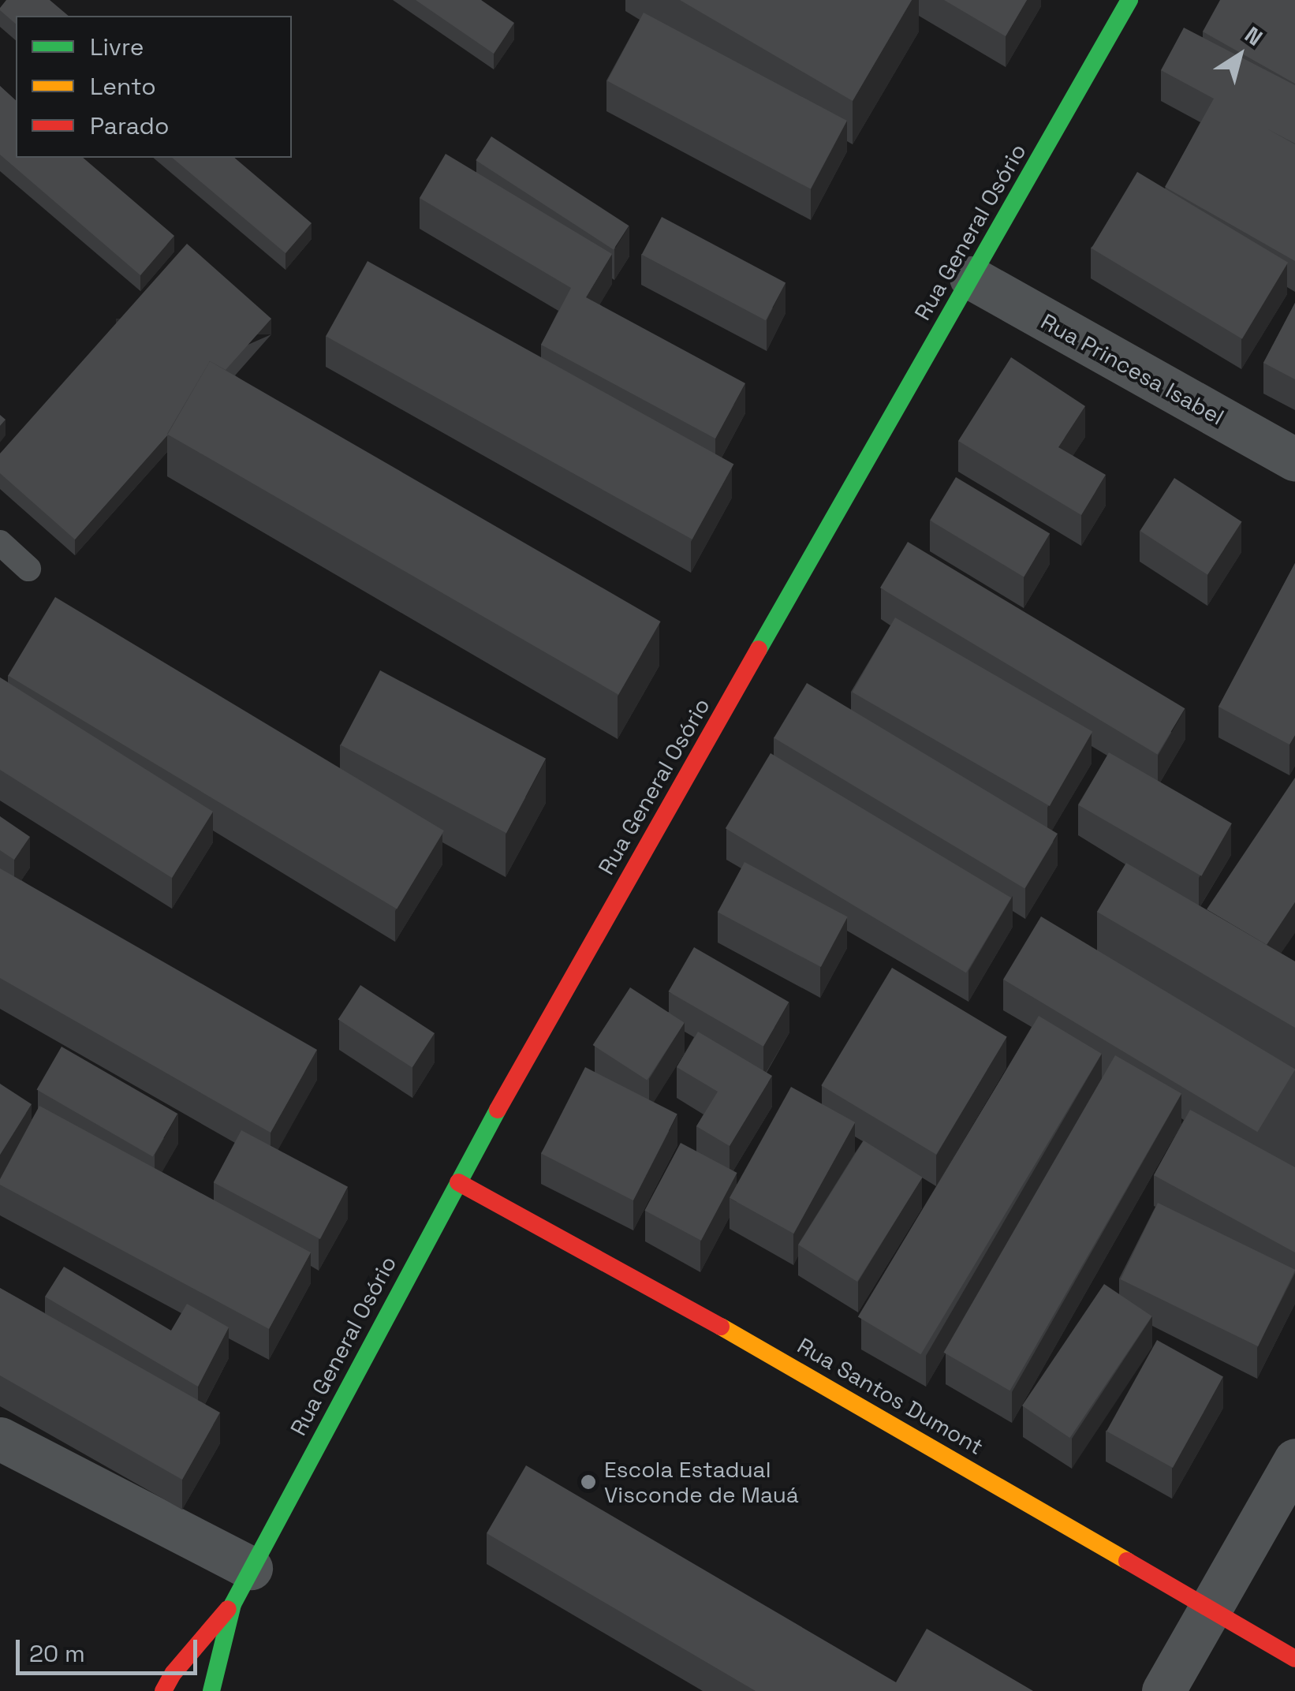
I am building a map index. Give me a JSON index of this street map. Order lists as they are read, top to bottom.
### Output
{
  "streets": {
    "main road": ["Rua General Osório", "Rua Santos Dumont"],
    "street": ["Rua Princesa Isabel"]
  },
  "crossings": [
    ["Rua General Osório", "Rua Princesa Isabel"],
    ["Rua General Osório", "Rua Santos Dumont"]
  ],
  "places": ["Escola Estadual Visconde de Mauá"],
  "legend": ["Livre", "Lento", "Parado"],
  "scale_bar": "20 m",
  "north": "top right"
}
